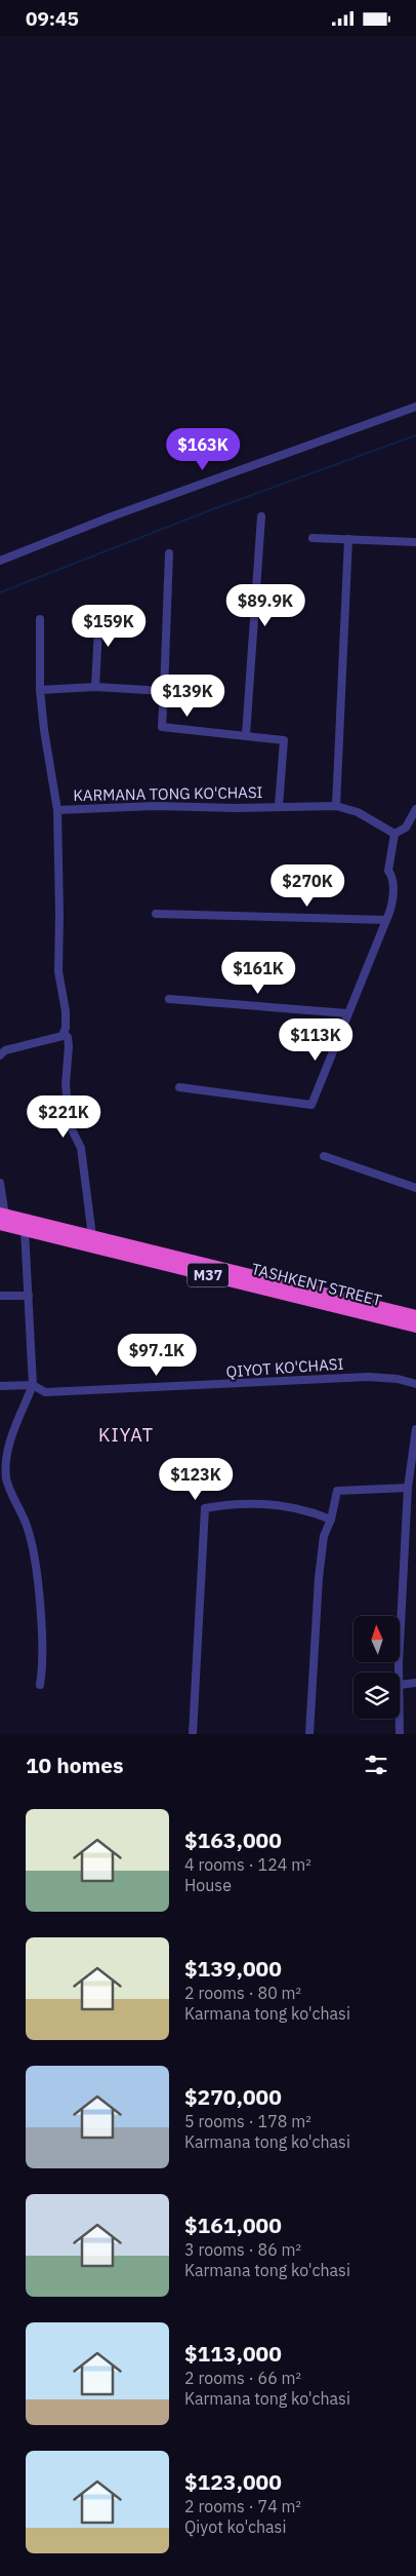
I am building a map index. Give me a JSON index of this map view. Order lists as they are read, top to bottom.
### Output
{
  "streets": {
    "highway": ["M37", "TASHKENT STREET"],
    "street": ["KARMANA TONG KO'CHASI", "QIYOT KO'CHASI"]
  },
  "crossings": [
    ["KARMANA TONG KO'CHASI", "TASHKENT STREET"]
  ],
  "districts": ["KIYAT"],
  "north": "top",
  "page": {
    "status": "09:45",
    "price": [
      "$163K",
      "$89.9K",
      "$159K",
      "$139K",
      "$270K",
      "$161K",
      "$113K",
      "$221K",
      "$97.1K",
      "$123K"
    ],
    "heading": "10 homes",
    "list": [
      {
        "name": "$163,000",
        "note": "4 rooms · 124 m² · House"
      },
      {
        "name": "$139,000",
        "note": "2 rooms · 80 m² · Karmana tong ko'chasi"
      },
      {
        "name": "$270,000",
        "note": "5 rooms · 178 m² · Karmana tong ko'chasi"
      },
      {
        "name": "$161,000",
        "note": "3 rooms · 86 m² · Karmana tong ko'chasi"
      },
      {
        "name": "$113,000",
        "note": "2 rooms · 66 m² · Karmana tong ko'chasi"
      },
      {
        "name": "$123,000",
        "note": "2 rooms · 74 m² · Qiyot ko'chasi"
      }
    ]
  }
}
